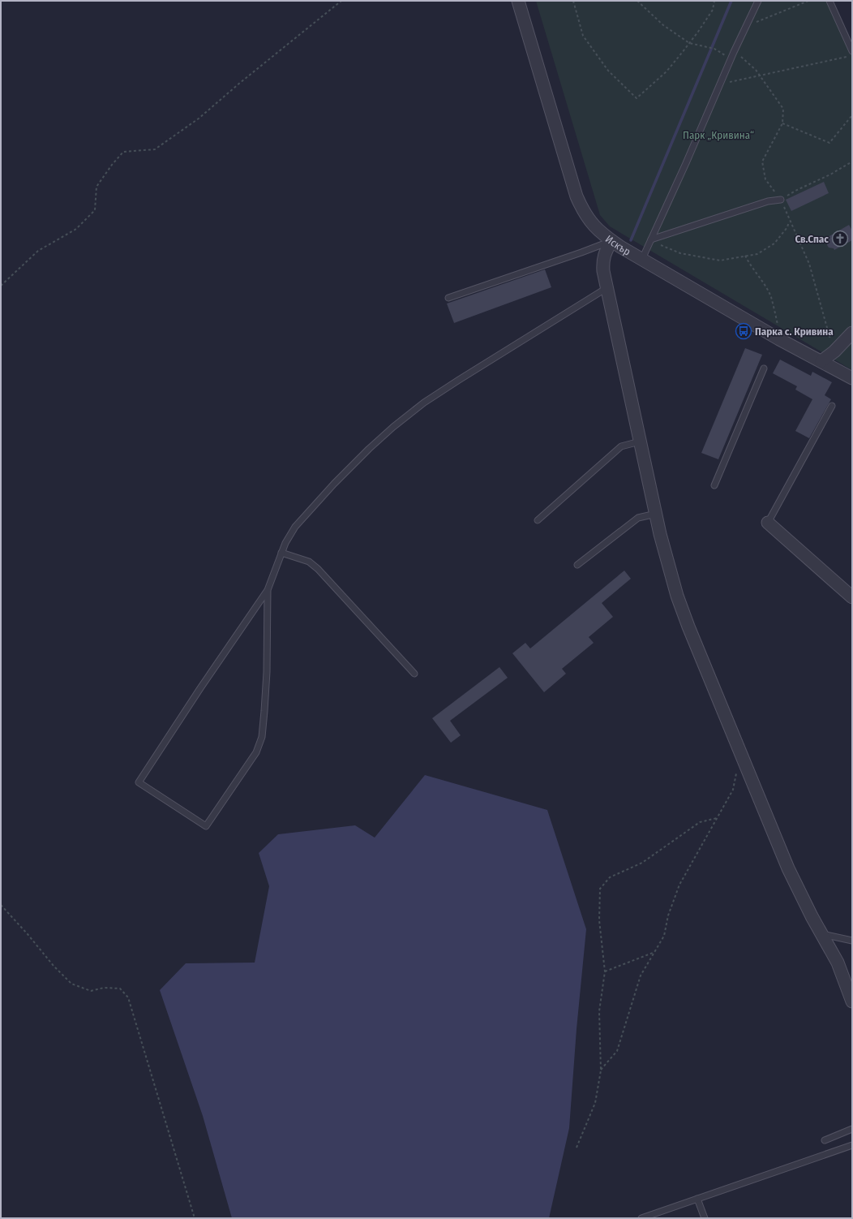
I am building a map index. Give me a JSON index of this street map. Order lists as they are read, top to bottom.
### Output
{
  "streets": {
    "street": ["Искър"]
  },
  "parks": ["Парк „Кривина“"],
  "places": {
    "church": ["Св.Спас"],
    "bus stop": ["Парка с. Кривина"]
  }
}
